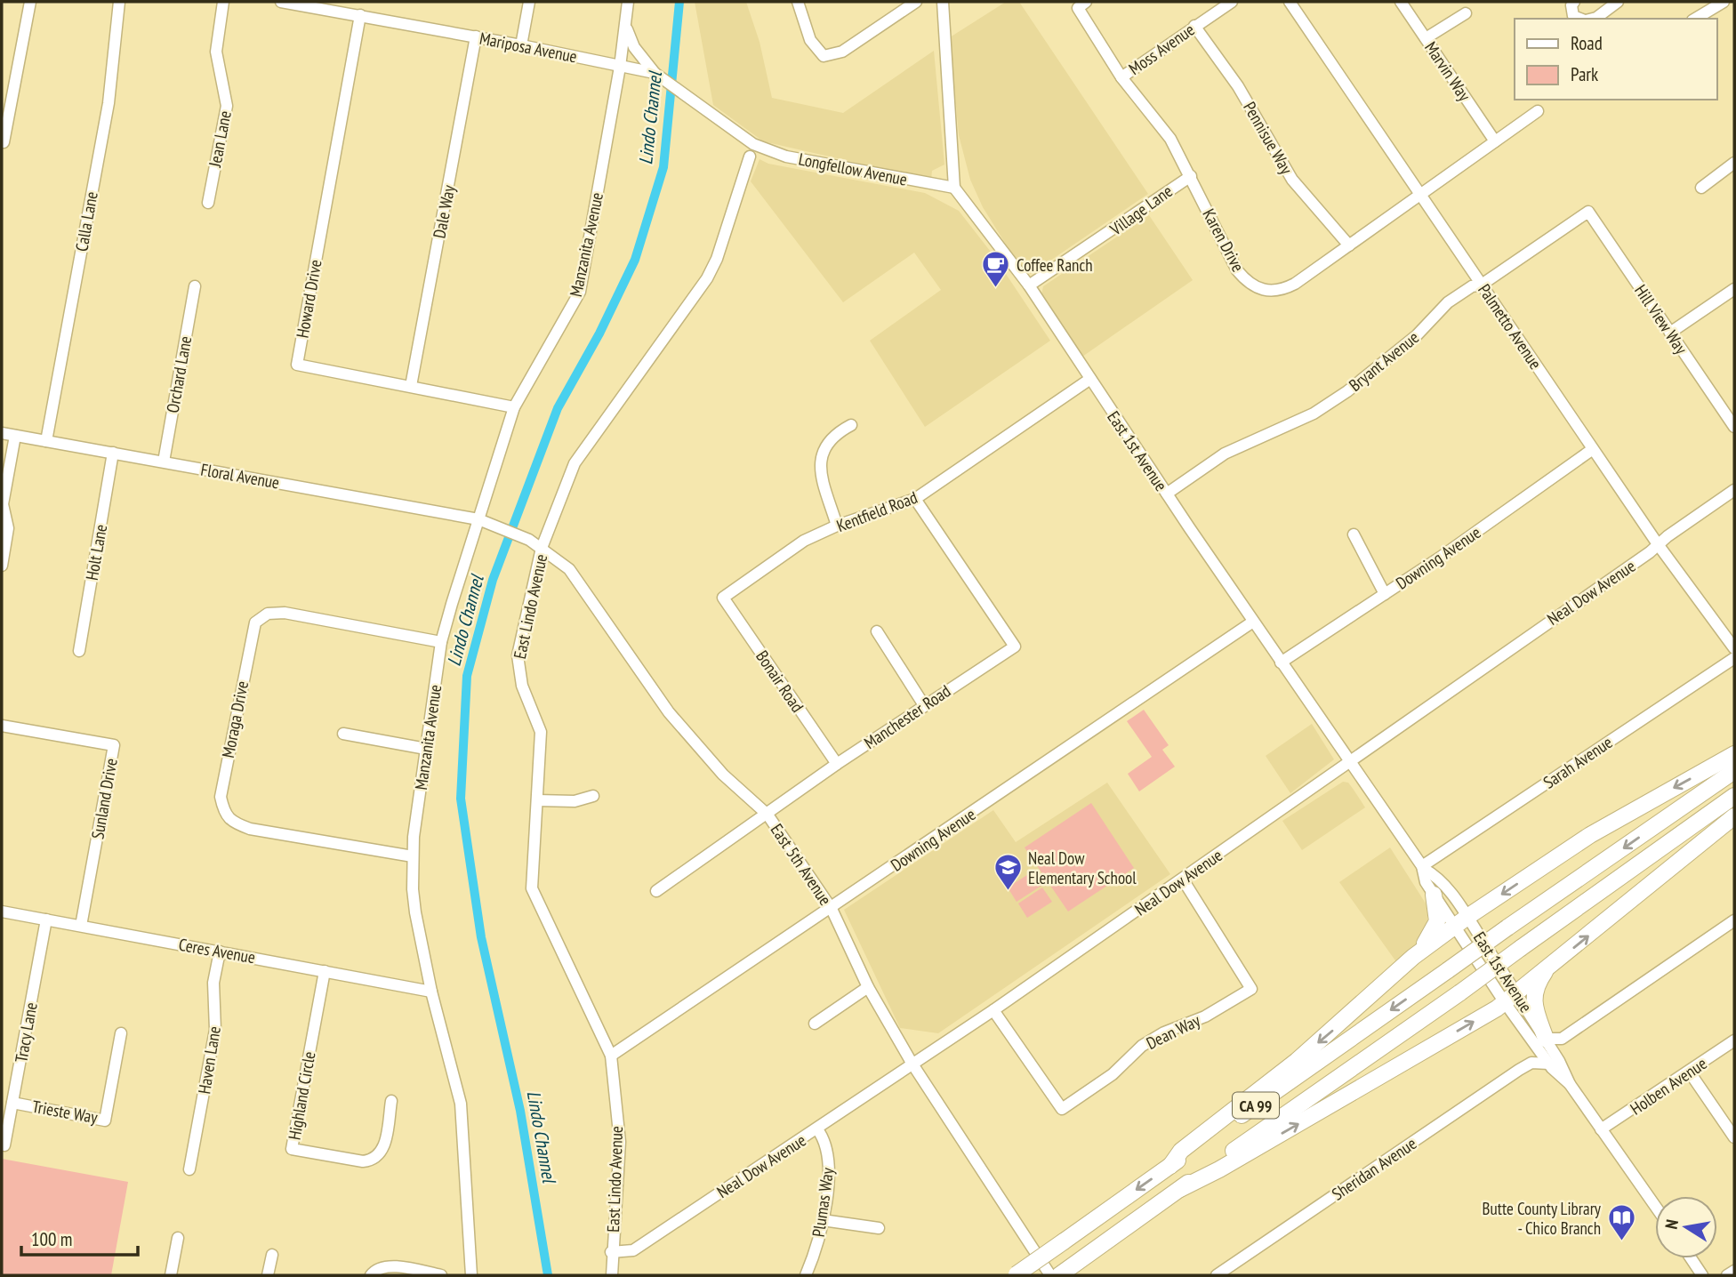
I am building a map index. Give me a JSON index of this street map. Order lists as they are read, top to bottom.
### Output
{
  "streets": {
    "highway": ["CA 99"],
    "street": [
      "Mariposa Avenue",
      "Moss Avenue",
      "Marvin Way",
      "Pennisue Way",
      "Jean Lane",
      "Longfellow Avenue",
      "Village Lane",
      "Dale Way",
      "Calla Lane",
      "Karen Drive",
      "Manzanita Avenue",
      "Howard Drive",
      "Hill View Way",
      "Palmetto Avenue",
      "Bryant Avenue",
      "Orchard Lane",
      "East 1st Avenue",
      "Floral Avenue",
      "Kentfield Road",
      "Holt Lane",
      "Downing Avenue",
      "Neal Dow Avenue",
      "East Lindo Avenue",
      "Bonair Road",
      "Manchester Road",
      "Moraga Drive",
      "Sarah Avenue",
      "Sunland Drive",
      "East 5th Avenue",
      "Ceres Avenue",
      "Dean Way",
      "Tracy Lane",
      "Haven Lane",
      "Holben Avenue",
      "Highland Circle",
      "Trieste Way",
      "Sheridan Avenue",
      "Plumas Way"
    ]
  },
  "crossings": [
    ["Mariposa Avenue", "Longfellow Avenue"],
    ["Mariposa Avenue", "Dale Way"],
    ["Mariposa Avenue", "Manzanita Avenue"],
    ["Mariposa Avenue", "Howard Drive"],
    ["Moss Avenue", "Pennisue Way"],
    ["Moss Avenue", "Karen Drive"],
    ["Marvin Way", "Karen Drive"],
    ["Pennisue Way", "Karen Drive"],
    ["Longfellow Avenue", "East 1st Avenue"],
    ["Village Lane", "Karen Drive"],
    ["Village Lane", "East 1st Avenue"],
    ["Dale Way", "Howard Drive"],
    ["Calla Lane", "Floral Avenue"],
    ["Karen Drive", "Palmetto Avenue"],
    ["Manzanita Avenue", "Howard Drive"],
    ["Manzanita Avenue", "Floral Avenue"],
    ["Manzanita Avenue", "Moraga Drive"],
    ["Manzanita Avenue", "East 5th Avenue"],
    ["Manzanita Avenue", "Ceres Avenue"],
    ["Hill View Way", "Bryant Avenue"],
    ["Palmetto Avenue", "Bryant Avenue"],
    ["Palmetto Avenue", "Downing Avenue"],
    ["Palmetto Avenue", "Neal Dow Avenue"],
    ["Bryant Avenue", "East 1st Avenue"],
    ["Orchard Lane", "Floral Avenue"],
    ["East 1st Avenue", "Kentfield Road"],
    ["East 1st Avenue", "Downing Avenue"],
    ["East 1st Avenue", "Neal Dow Avenue"],
    ["East 1st Avenue", "Sarah Avenue"],
    ["East 1st Avenue", "Holben Avenue"],
    ["Floral Avenue", "Holt Lane"],
    ["Floral Avenue", "East 5th Avenue"],
    ["Kentfield Road", "Bonair Road"],
    ["Kentfield Road", "Manchester Road"],
    ["Downing Avenue", "East Lindo Avenue"],
    ["Downing Avenue", "East 5th Avenue"],
    ["Neal Dow Avenue", "East Lindo Avenue"],
    ["Neal Dow Avenue", "East 5th Avenue"],
    ["Neal Dow Avenue", "Dean Way"],
    ["Neal Dow Avenue", "Plumas Way"],
    ["East Lindo Avenue", "East 5th Avenue"],
    ["Bonair Road", "Manchester Road"],
    ["Manchester Road", "East 5th Avenue"],
    ["Sunland Drive", "Ceres Avenue"],
    ["Ceres Avenue", "Tracy Lane"],
    ["Ceres Avenue", "Haven Lane"],
    ["Ceres Avenue", "Highland Circle"],
    ["Tracy Lane", "Trieste Way"]
  ],
  "water": ["Lindo Channel"],
  "places": {
    "cafe": ["Coffee Ranch"],
    "school or university": ["Neal Dow Elementary School"],
    "library": ["Butte County Library - Chico Branch"]
  },
  "legend": ["Road", "Park"],
  "scale_bar": "100 m",
  "north": "left"
}
